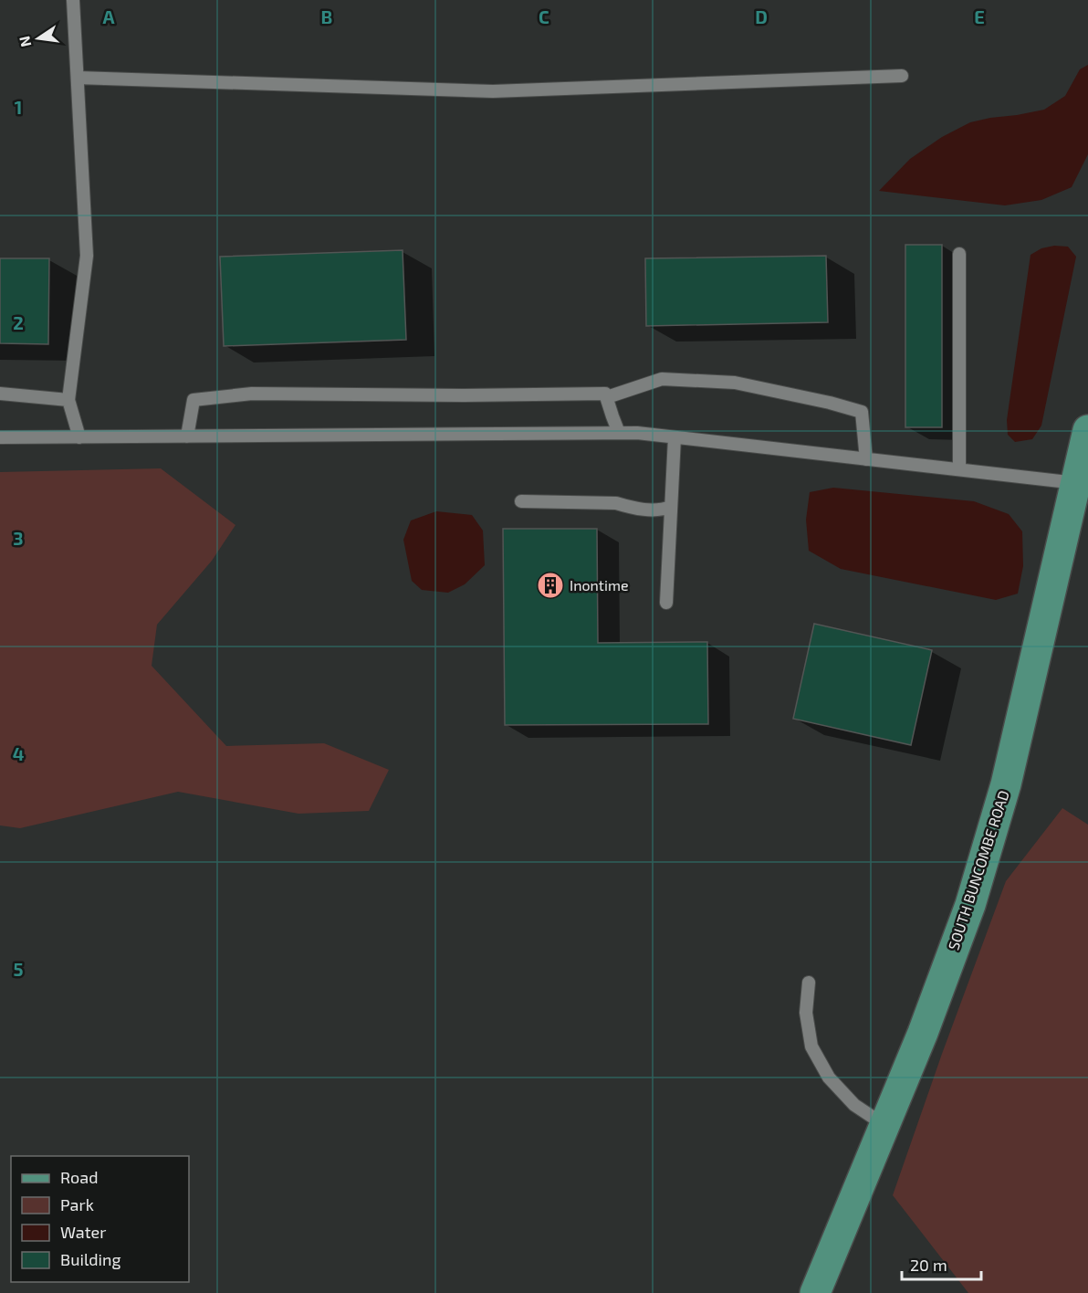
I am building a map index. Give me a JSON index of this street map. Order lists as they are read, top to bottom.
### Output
{
  "streets": {
    "main road": ["SOUTH BUNCOMBE ROAD"]
  },
  "places": {
    "building": ["Inontime"]
  },
  "legend": [
    "Road",
    "Park",
    "Water",
    "Building"
  ],
  "scale_bar": "20 m",
  "north": "left",
  "grid": {
    "columns": [
      "A",
      "B",
      "C",
      "D",
      "E"
    ],
    "rows": [
      "1",
      "2",
      "3",
      "4",
      "5"
    ]
  }
}
